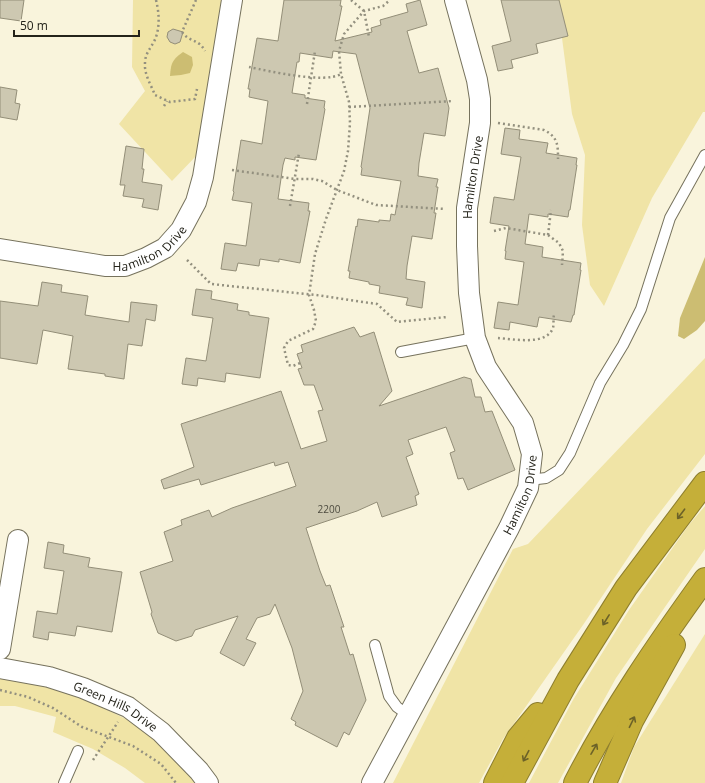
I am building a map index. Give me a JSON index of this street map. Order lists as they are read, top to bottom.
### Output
{
  "streets": {
    "street": ["Hamilton Drive", "Green Hills Drive"]
  },
  "house_numbers": ["2200"],
  "scale_bar": "50 m"
}
